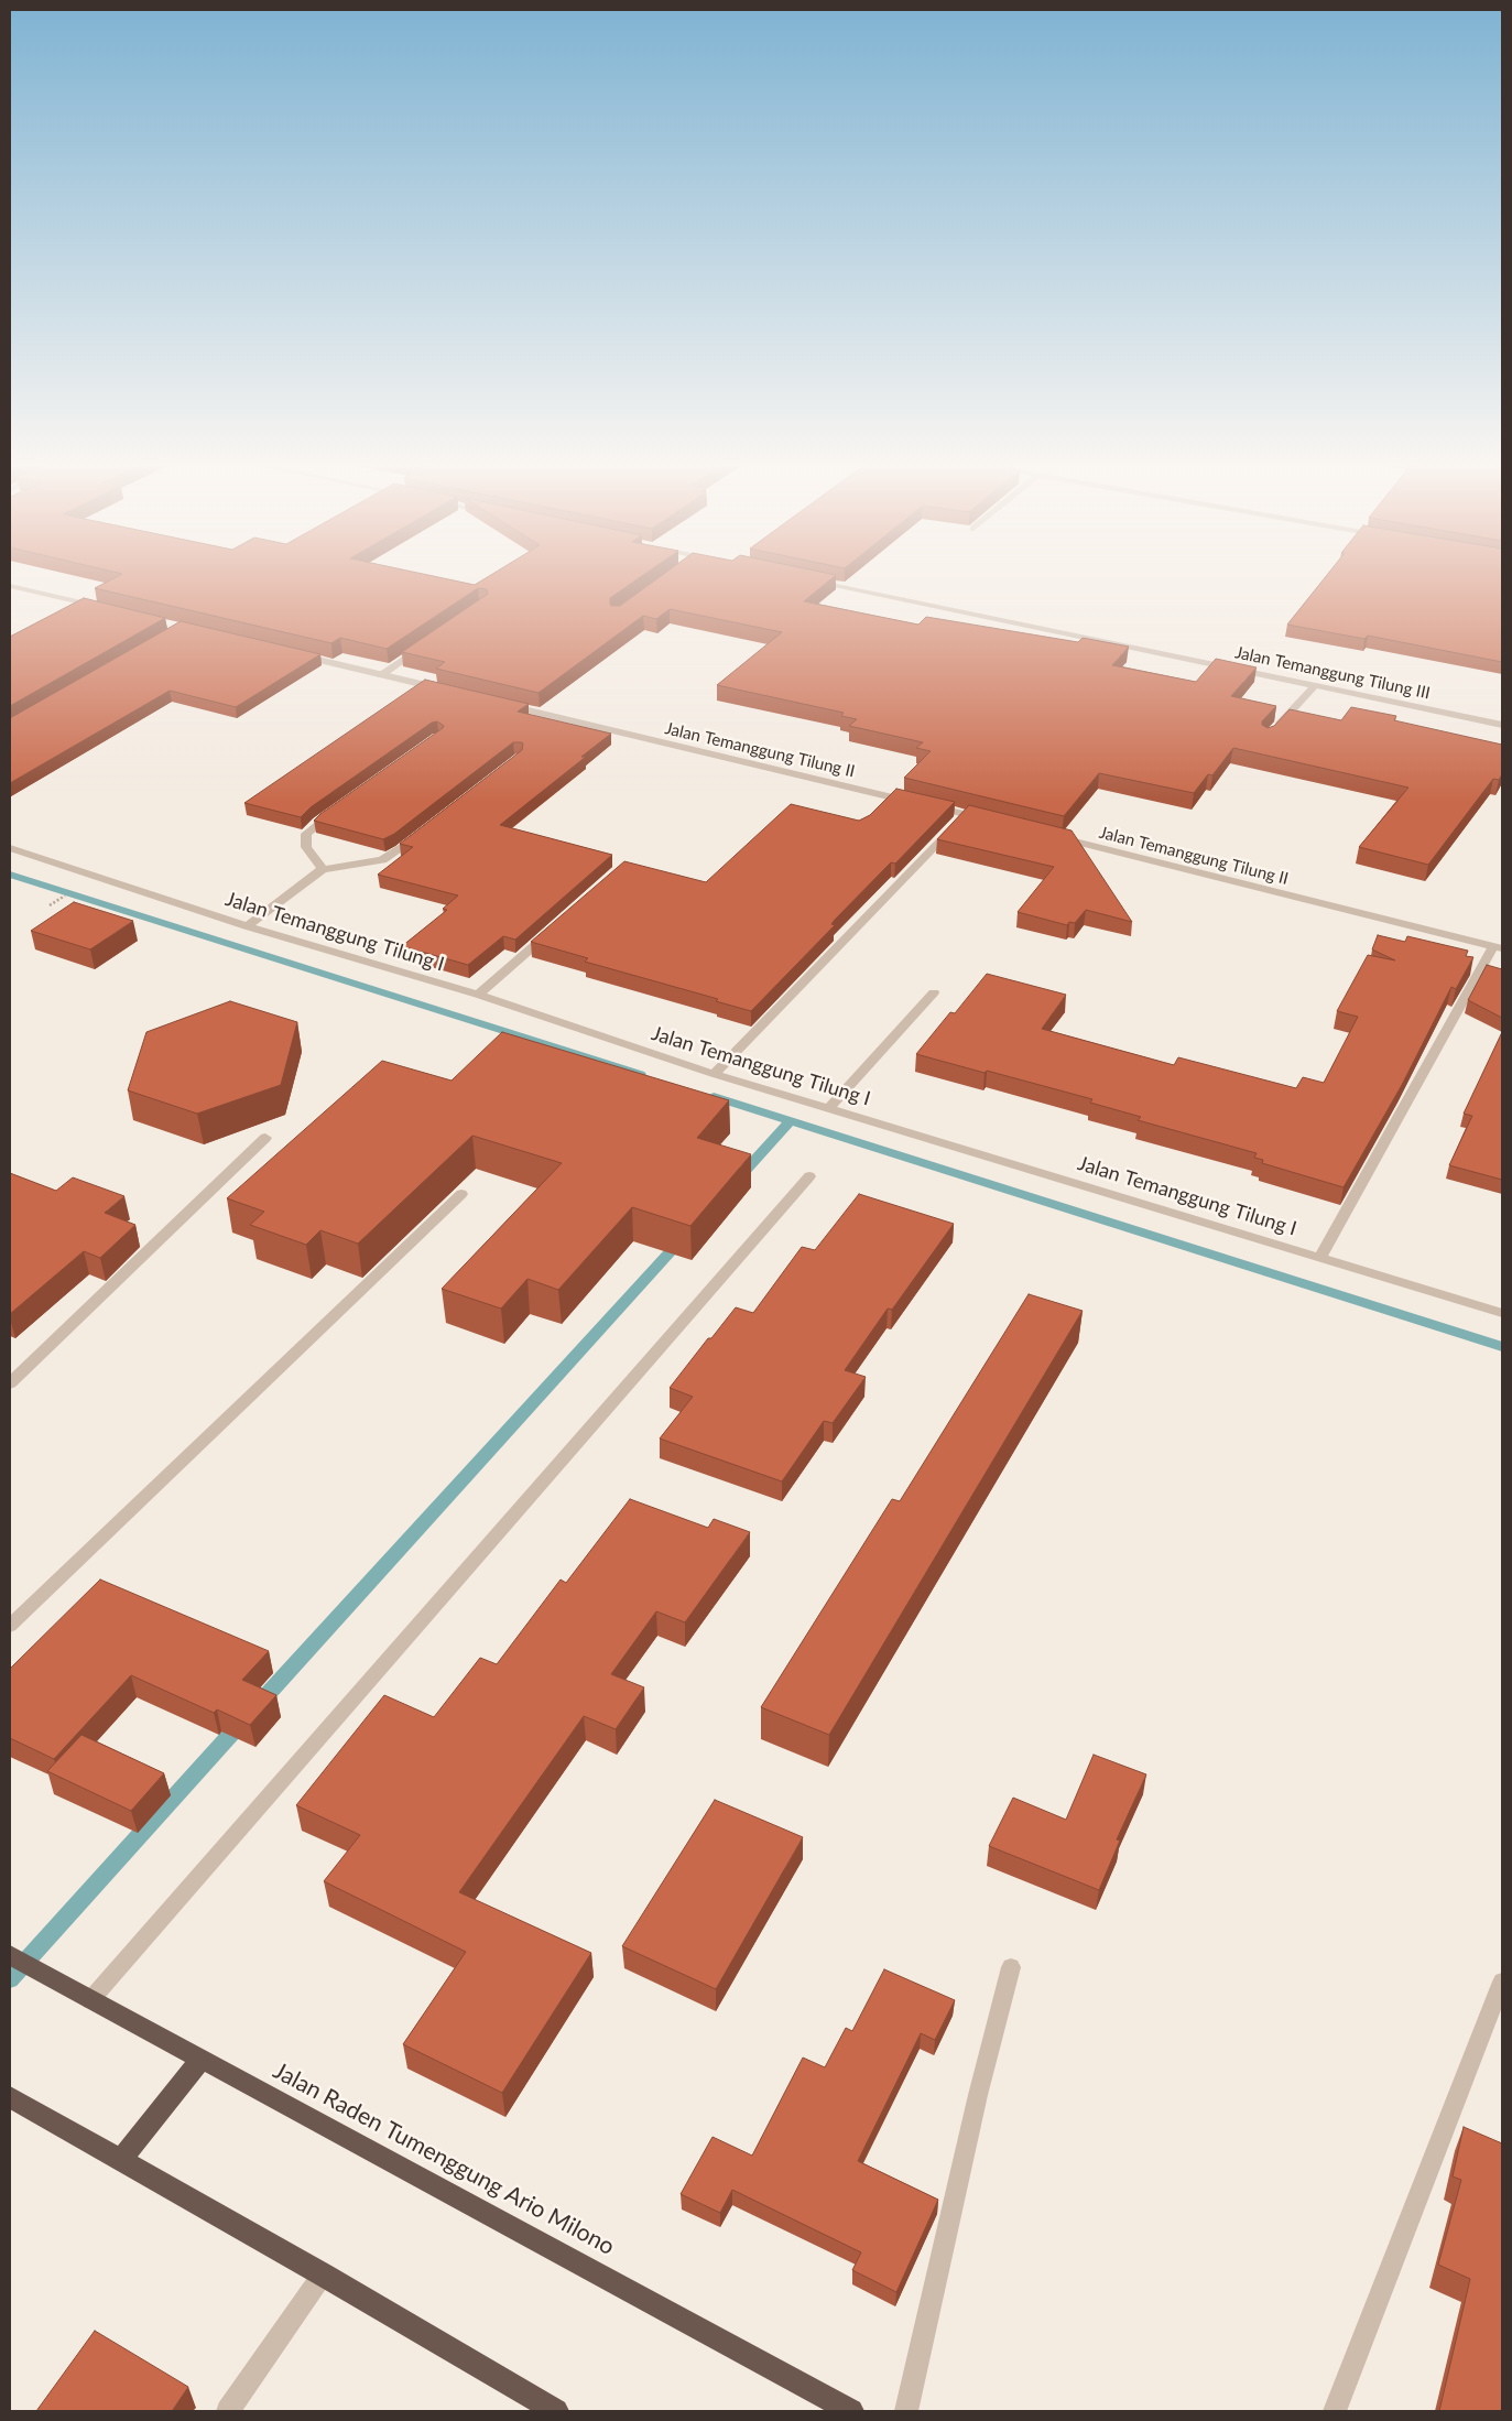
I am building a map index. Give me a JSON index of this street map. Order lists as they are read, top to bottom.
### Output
{
  "streets": {
    "highway": ["Jalan Raden Tumenggung Ario Milono"],
    "street": ["Jalan Temanggung Tilung III", "Jalan Temanggung Tilung II", "Jalan Temanggung Tilung I"]
  }
}
